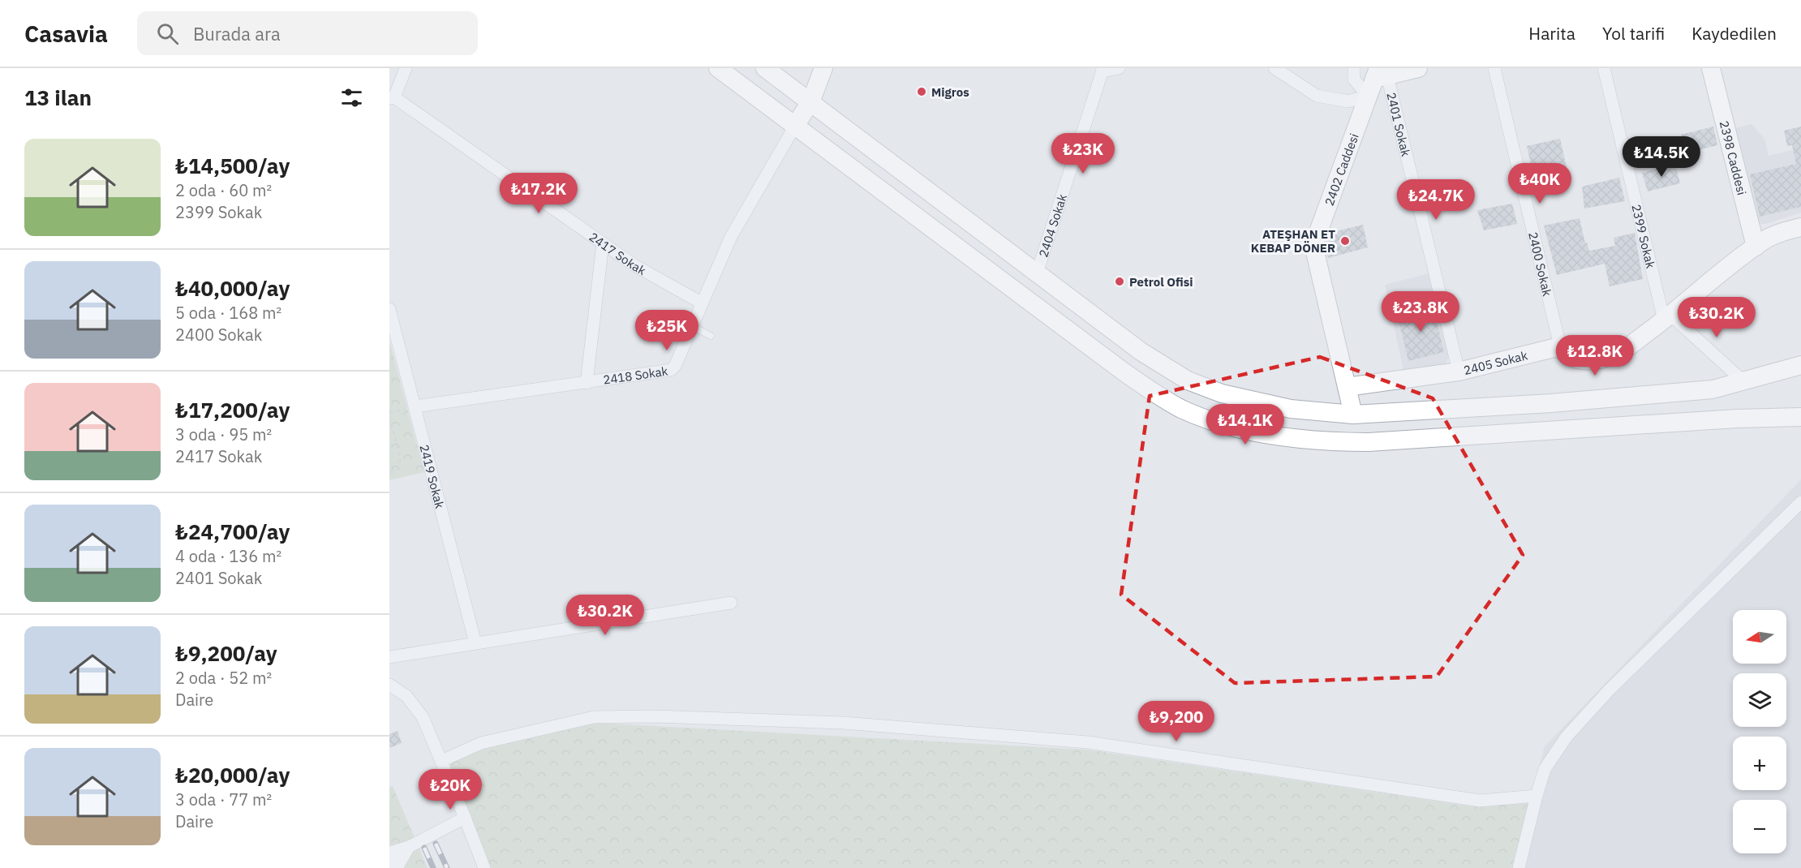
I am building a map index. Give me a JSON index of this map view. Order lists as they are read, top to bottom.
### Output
{
  "streets": {
    "main road": ["2398 Caddesi", "2402 Caddesi", "2405 Sokak"],
    "street": [
      "2401 Sokak",
      "2404 Sokak",
      "2399 Sokak",
      "2417 Sokak",
      "2400 Sokak",
      "2418 Sokak",
      "2419 Sokak"
    ]
  },
  "crossings": [
    ["2401 Sokak", "2402 Caddesi"],
    ["2401 Sokak", "2405 Sokak"],
    ["2402 Caddesi", "2405 Sokak"],
    ["2417 Sokak", "2418 Sokak"],
    ["2400 Sokak", "2405 Sokak"],
    ["2418 Sokak", "2419 Sokak"]
  ],
  "places": ["Migros", "ATEŞHAN ET KEBAP DÖNER", "Petrol Ofisi"],
  "north": "left",
  "page": {
    "header": "Casavia",
    "search": "Burada ara",
    "nav": ["Harita", "Yol tarifi", "Kaydedilen"],
    "heading": "13 ilan",
    "list": [
      {
        "name": "₺14,500/ay",
        "note": "2 oda · 60 m² · 2399 Sokak"
      },
      {
        "name": "₺40,000/ay",
        "note": "5 oda · 168 m² · 2400 Sokak"
      },
      {
        "name": "₺17,200/ay",
        "note": "3 oda · 95 m² · 2417 Sokak"
      },
      {
        "name": "₺24,700/ay",
        "note": "4 oda · 136 m² · 2401 Sokak"
      },
      {
        "name": "₺9,200/ay",
        "note": "2 oda · 52 m² · Daire"
      },
      {
        "name": "₺20,000/ay",
        "note": "3 oda · 77 m² · Daire"
      }
    ],
    "price": [
      "₺23K",
      "₺14.5K",
      "₺40K",
      "₺17.2K",
      "₺24.7K",
      "₺23.8K",
      "₺30.2K",
      "₺25K",
      "₺12.8K",
      "₺14.1K",
      "₺30.2K",
      "₺9,200",
      "₺20K"
    ],
    "map_buttons": ["+", "−"]
  }
}
